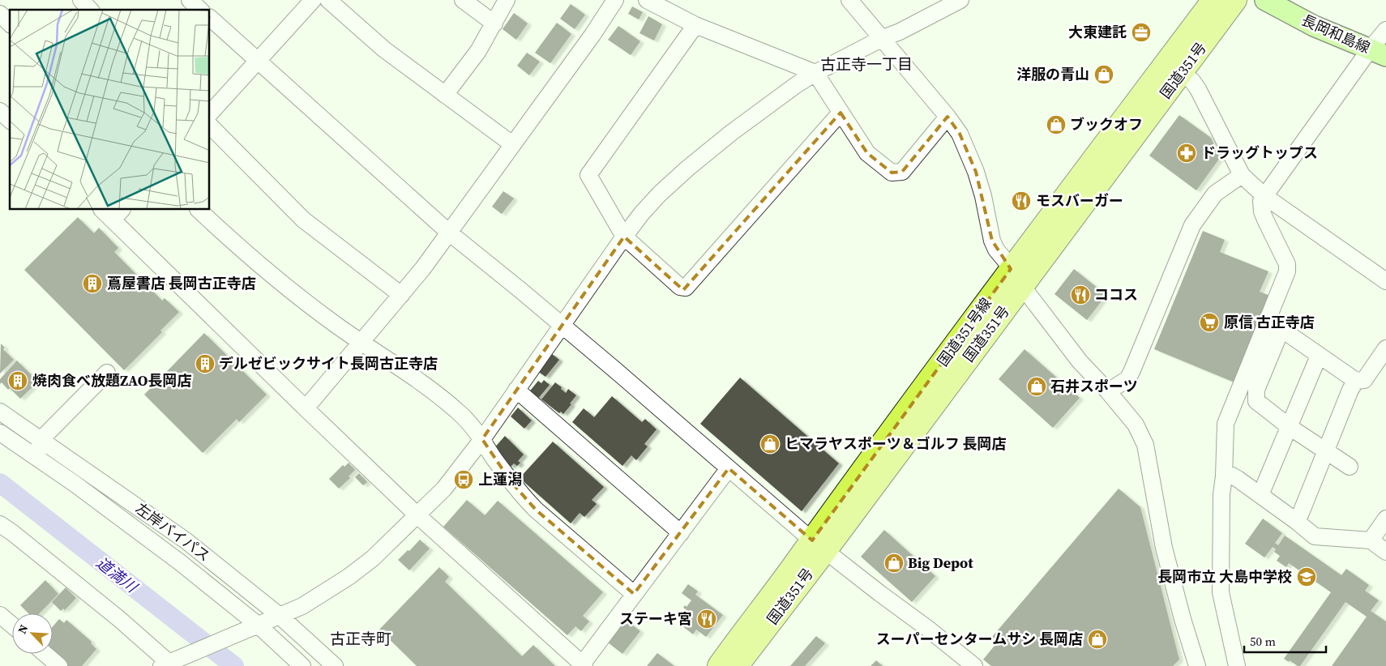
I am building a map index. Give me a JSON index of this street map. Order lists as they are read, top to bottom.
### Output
{
  "streets": {
    "highway": ["国道351号"],
    "main road": ["長岡和島線"],
    "street": ["左岸バイパス"]
  },
  "districts": ["古正寺一丁目", "古正寺町"],
  "water": ["道満川"],
  "places": {
    "office": ["大東建託"],
    "shop": [
      "洋服の青山",
      "ブックオフ",
      "石井スポーツ",
      "ヒマラヤスポーツ＆ゴルフ 長岡店",
      "Big Depot",
      "スーパーセンタームサシ 長岡店"
    ],
    "pharmacy": ["ドラッグトップス"],
    "restaurant": ["モスバーガー", "ココス", "ステーキ宮"],
    "building": ["蔦屋書店 長岡古正寺店", "デルゼビックサイト長岡古正寺店", "焼肉食べ放題ZAO長岡店"],
    "supermarket": ["原信 古正寺店"],
    "bus stop": ["上蓮潟"],
    "school or university": ["長岡市立 大島中学校"]
  },
  "scale_bar": "50 m",
  "north": "top left"
}
